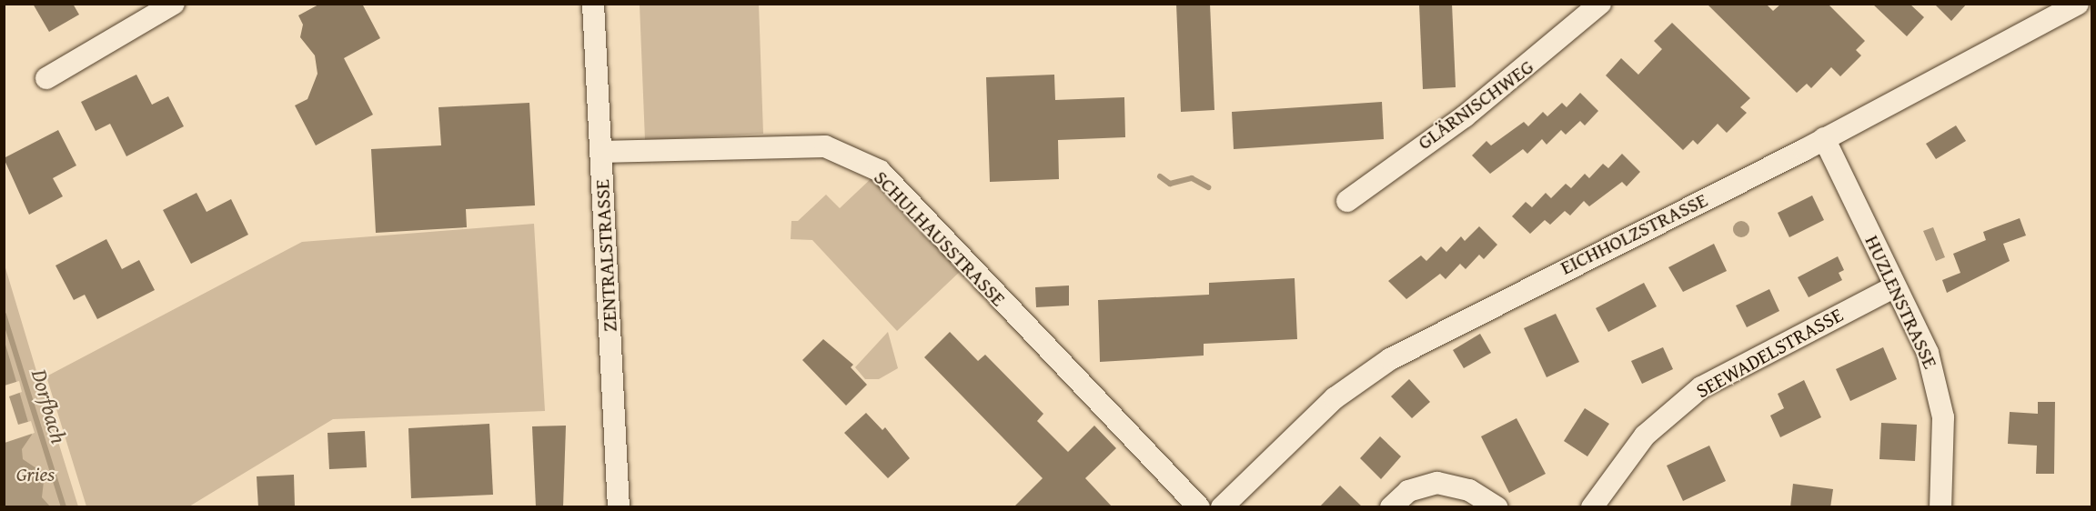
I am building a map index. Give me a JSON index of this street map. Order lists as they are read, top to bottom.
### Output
{
  "streets": {
    "street": [
      "GLÄRNISCHWEG",
      "EICHHOLZSTRASSE",
      "SCHULHAUSSTRASSE",
      "ZENTRALSTRASSE",
      "HUZLENSTRASSE",
      "SEEWADELSTRASSE"
    ]
  },
  "crossings": [
    ["EICHHOLZSTRASSE", "HUZLENSTRASSE"],
    ["SCHULHAUSSTRASSE", "ZENTRALSTRASSE"],
    ["HUZLENSTRASSE", "SEEWADELSTRASSE"]
  ],
  "water": ["Dorfbach"],
  "parks": ["Gries"]
}
